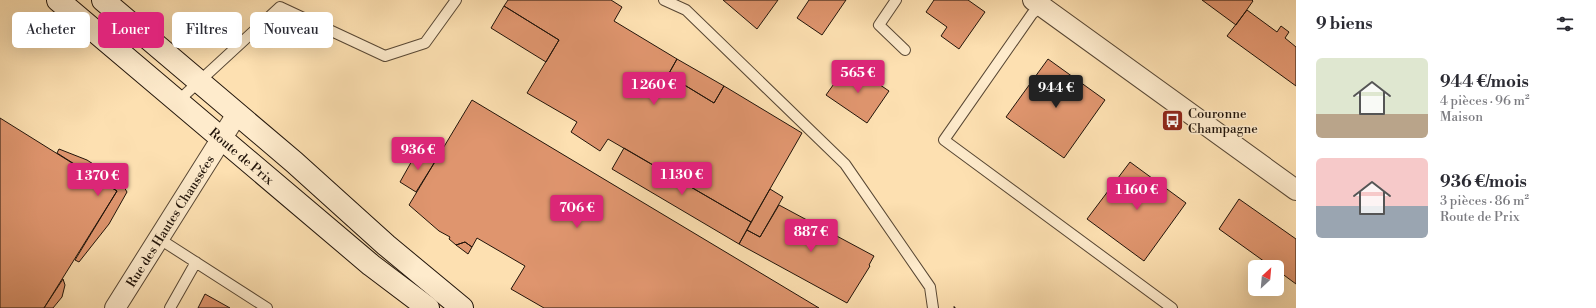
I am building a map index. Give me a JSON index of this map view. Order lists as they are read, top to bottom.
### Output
{
  "streets": {
    "main road": ["Route de Prix"],
    "street": ["Rue des Hautes Chaussées"]
  },
  "crossings": [
    ["Route de Prix", "Rue des Hautes Chaussées"]
  ],
  "places": {
    "bus stop": ["Couronne Champagne"]
  },
  "north": "top right",
  "page": {
    "heading": "9 biens",
    "chip": [
      "Acheter",
      "Louer",
      "Filtres",
      "Nouveau"
    ],
    "list": [
      {
        "name": "944 €/mois",
        "note": "4 pièces · 96 m² · Maison"
      },
      {
        "name": "936 €/mois",
        "note": "3 pièces · 86 m² · Route de Prix"
      }
    ],
    "price": [
      "565 €",
      "1 260 €",
      "944 €",
      "936 €",
      "1 130 €",
      "1 370 €",
      "1 160 €",
      "706 €",
      "887 €"
    ]
  }
}
